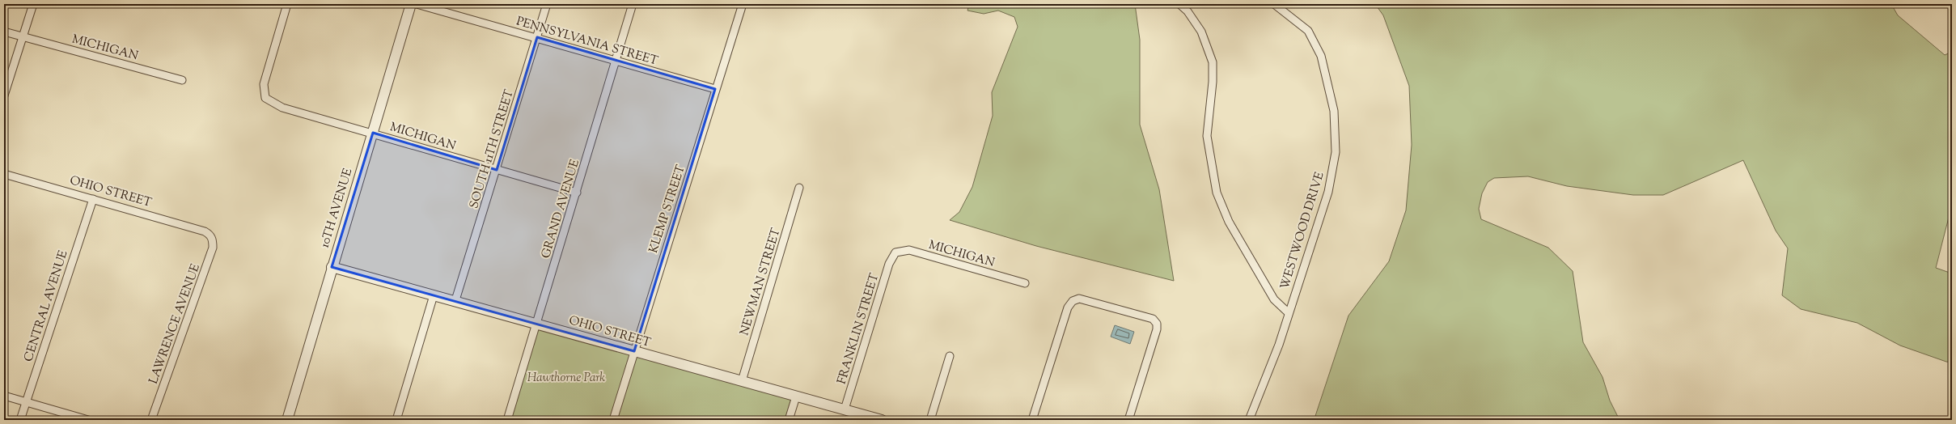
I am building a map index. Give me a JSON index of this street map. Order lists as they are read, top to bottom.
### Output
{
  "streets": {
    "street": [
      "PENNSYLVANIA STREET",
      "MICHIGAN",
      "SOUTH 11TH STREET",
      "OHIO STREET",
      "10TH AVENUE",
      "GRAND AVENUE",
      "KLEMP STREET",
      "WESTWOOD DRIVE",
      "NEWMAN STREET",
      "CENTRAL AVENUE",
      "LAWRENCE AVENUE",
      "FRANKLIN STREET"
    ]
  },
  "crossings": [
    ["PENNSYLVANIA STREET", "SOUTH 11TH STREET"],
    ["PENNSYLVANIA STREET", "GRAND AVENUE"],
    ["PENNSYLVANIA STREET", "KLEMP STREET"],
    ["MICHIGAN", "SOUTH 11TH STREET"],
    ["MICHIGAN", "10TH AVENUE"],
    ["MICHIGAN", "GRAND AVENUE"],
    ["MICHIGAN", "FRANKLIN STREET"],
    ["SOUTH 11TH STREET", "OHIO STREET"],
    ["OHIO STREET", "10TH AVENUE"],
    ["OHIO STREET", "GRAND AVENUE"],
    ["OHIO STREET", "KLEMP STREET"],
    ["OHIO STREET", "NEWMAN STREET"],
    ["OHIO STREET", "CENTRAL AVENUE"],
    ["OHIO STREET", "LAWRENCE AVENUE"],
    ["OHIO STREET", "FRANKLIN STREET"]
  ],
  "parks": ["Hawthorne Park"]
}
